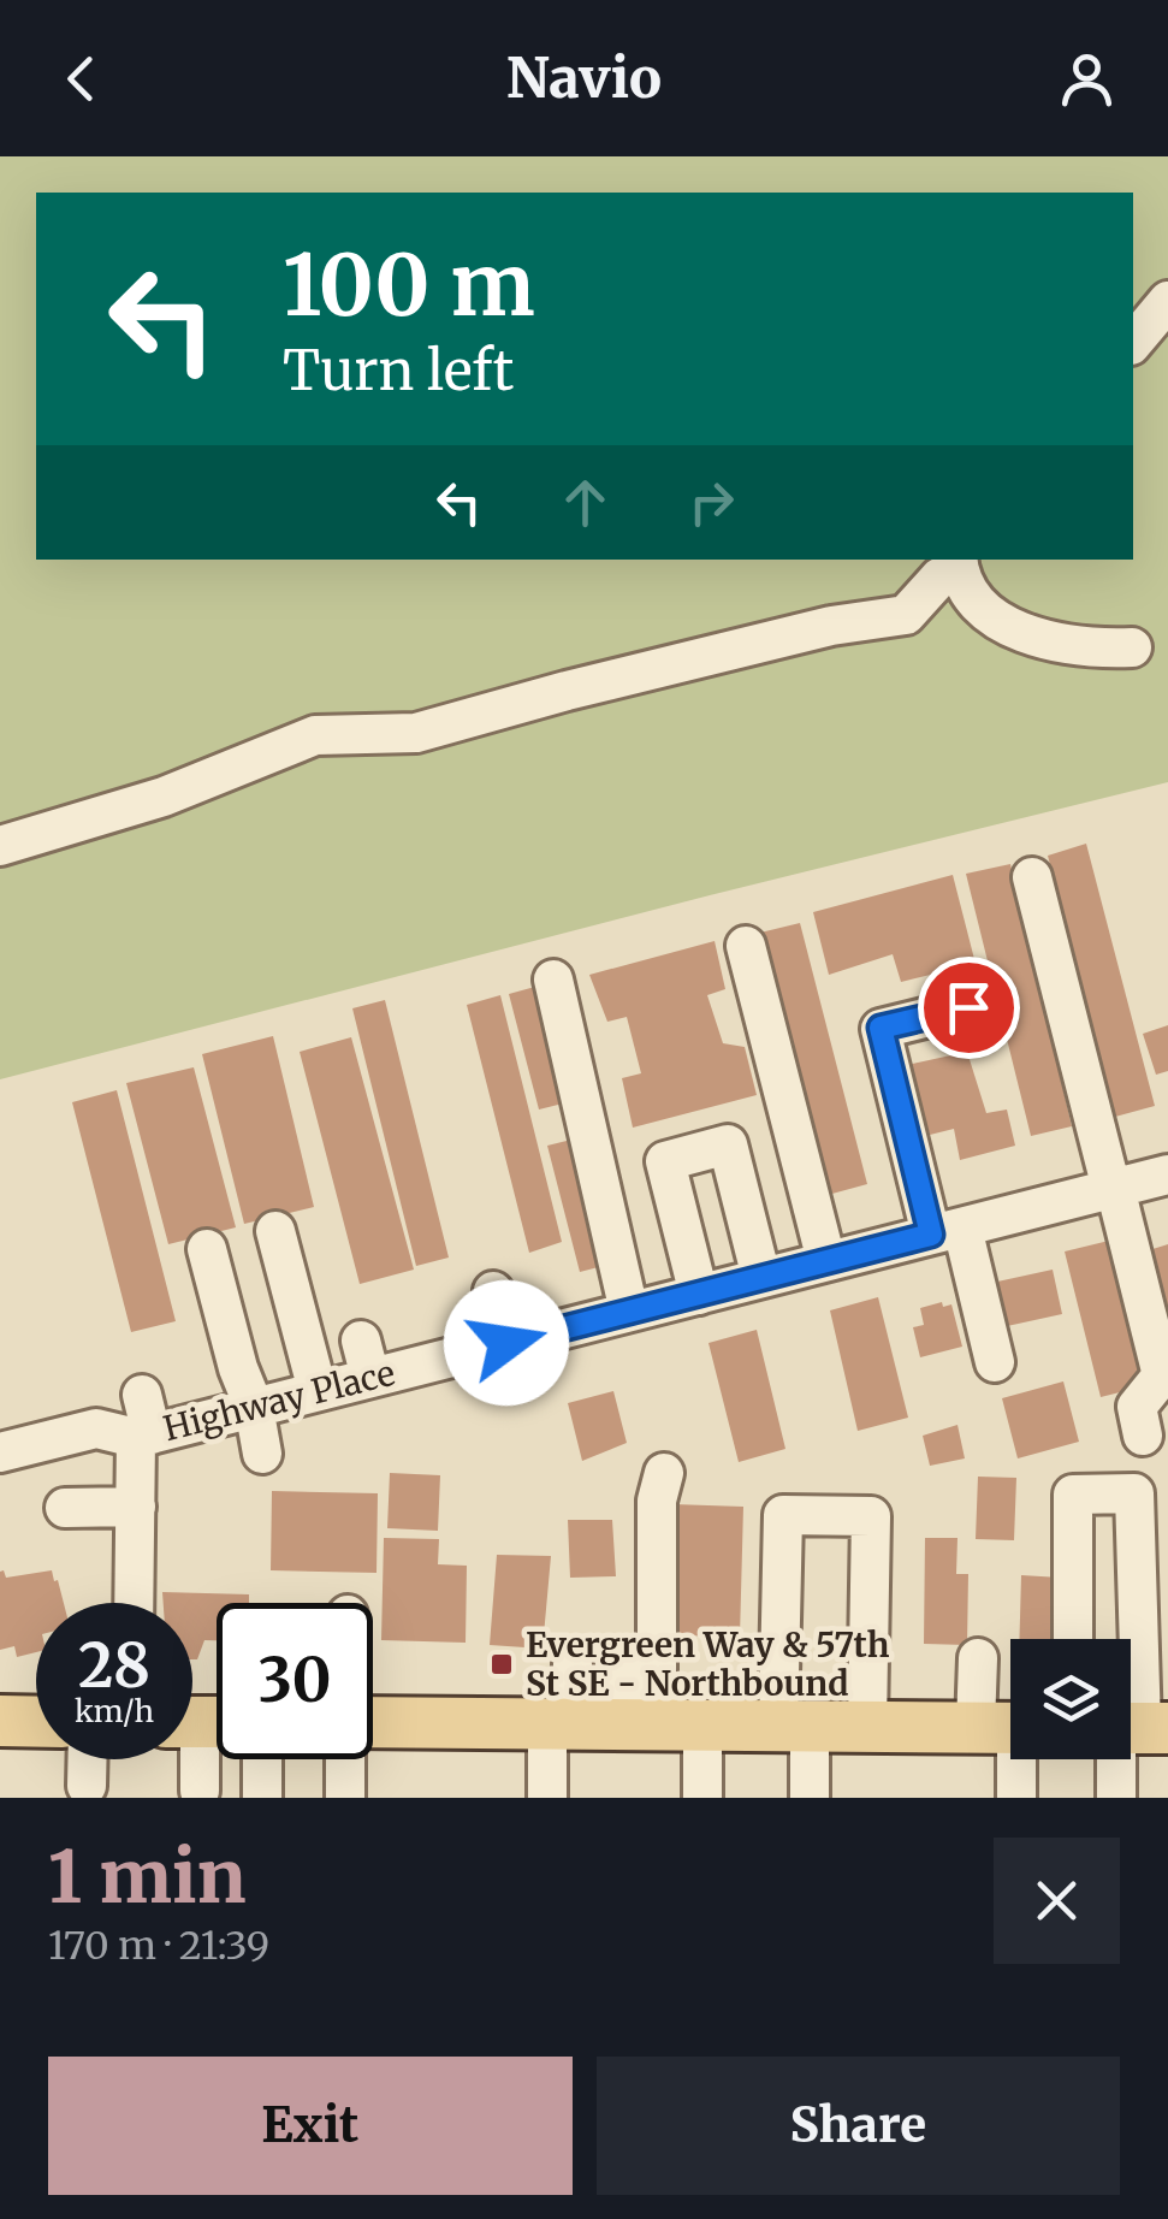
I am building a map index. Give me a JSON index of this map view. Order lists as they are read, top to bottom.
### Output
{
  "streets": {
    "street": ["Highway Place"]
  },
  "places": {
    "transit": ["Evergreen Way & 57th St SE - Northbound"]
  },
  "page": {
    "header": "Navio",
    "turn": ["100 m", "Turn left"],
    "speed": "28 km/h",
    "limit": "30",
    "heading": ["1 min", "170 m · 21:39"],
    "buttons": ["Exit", "Share"]
  }
}
